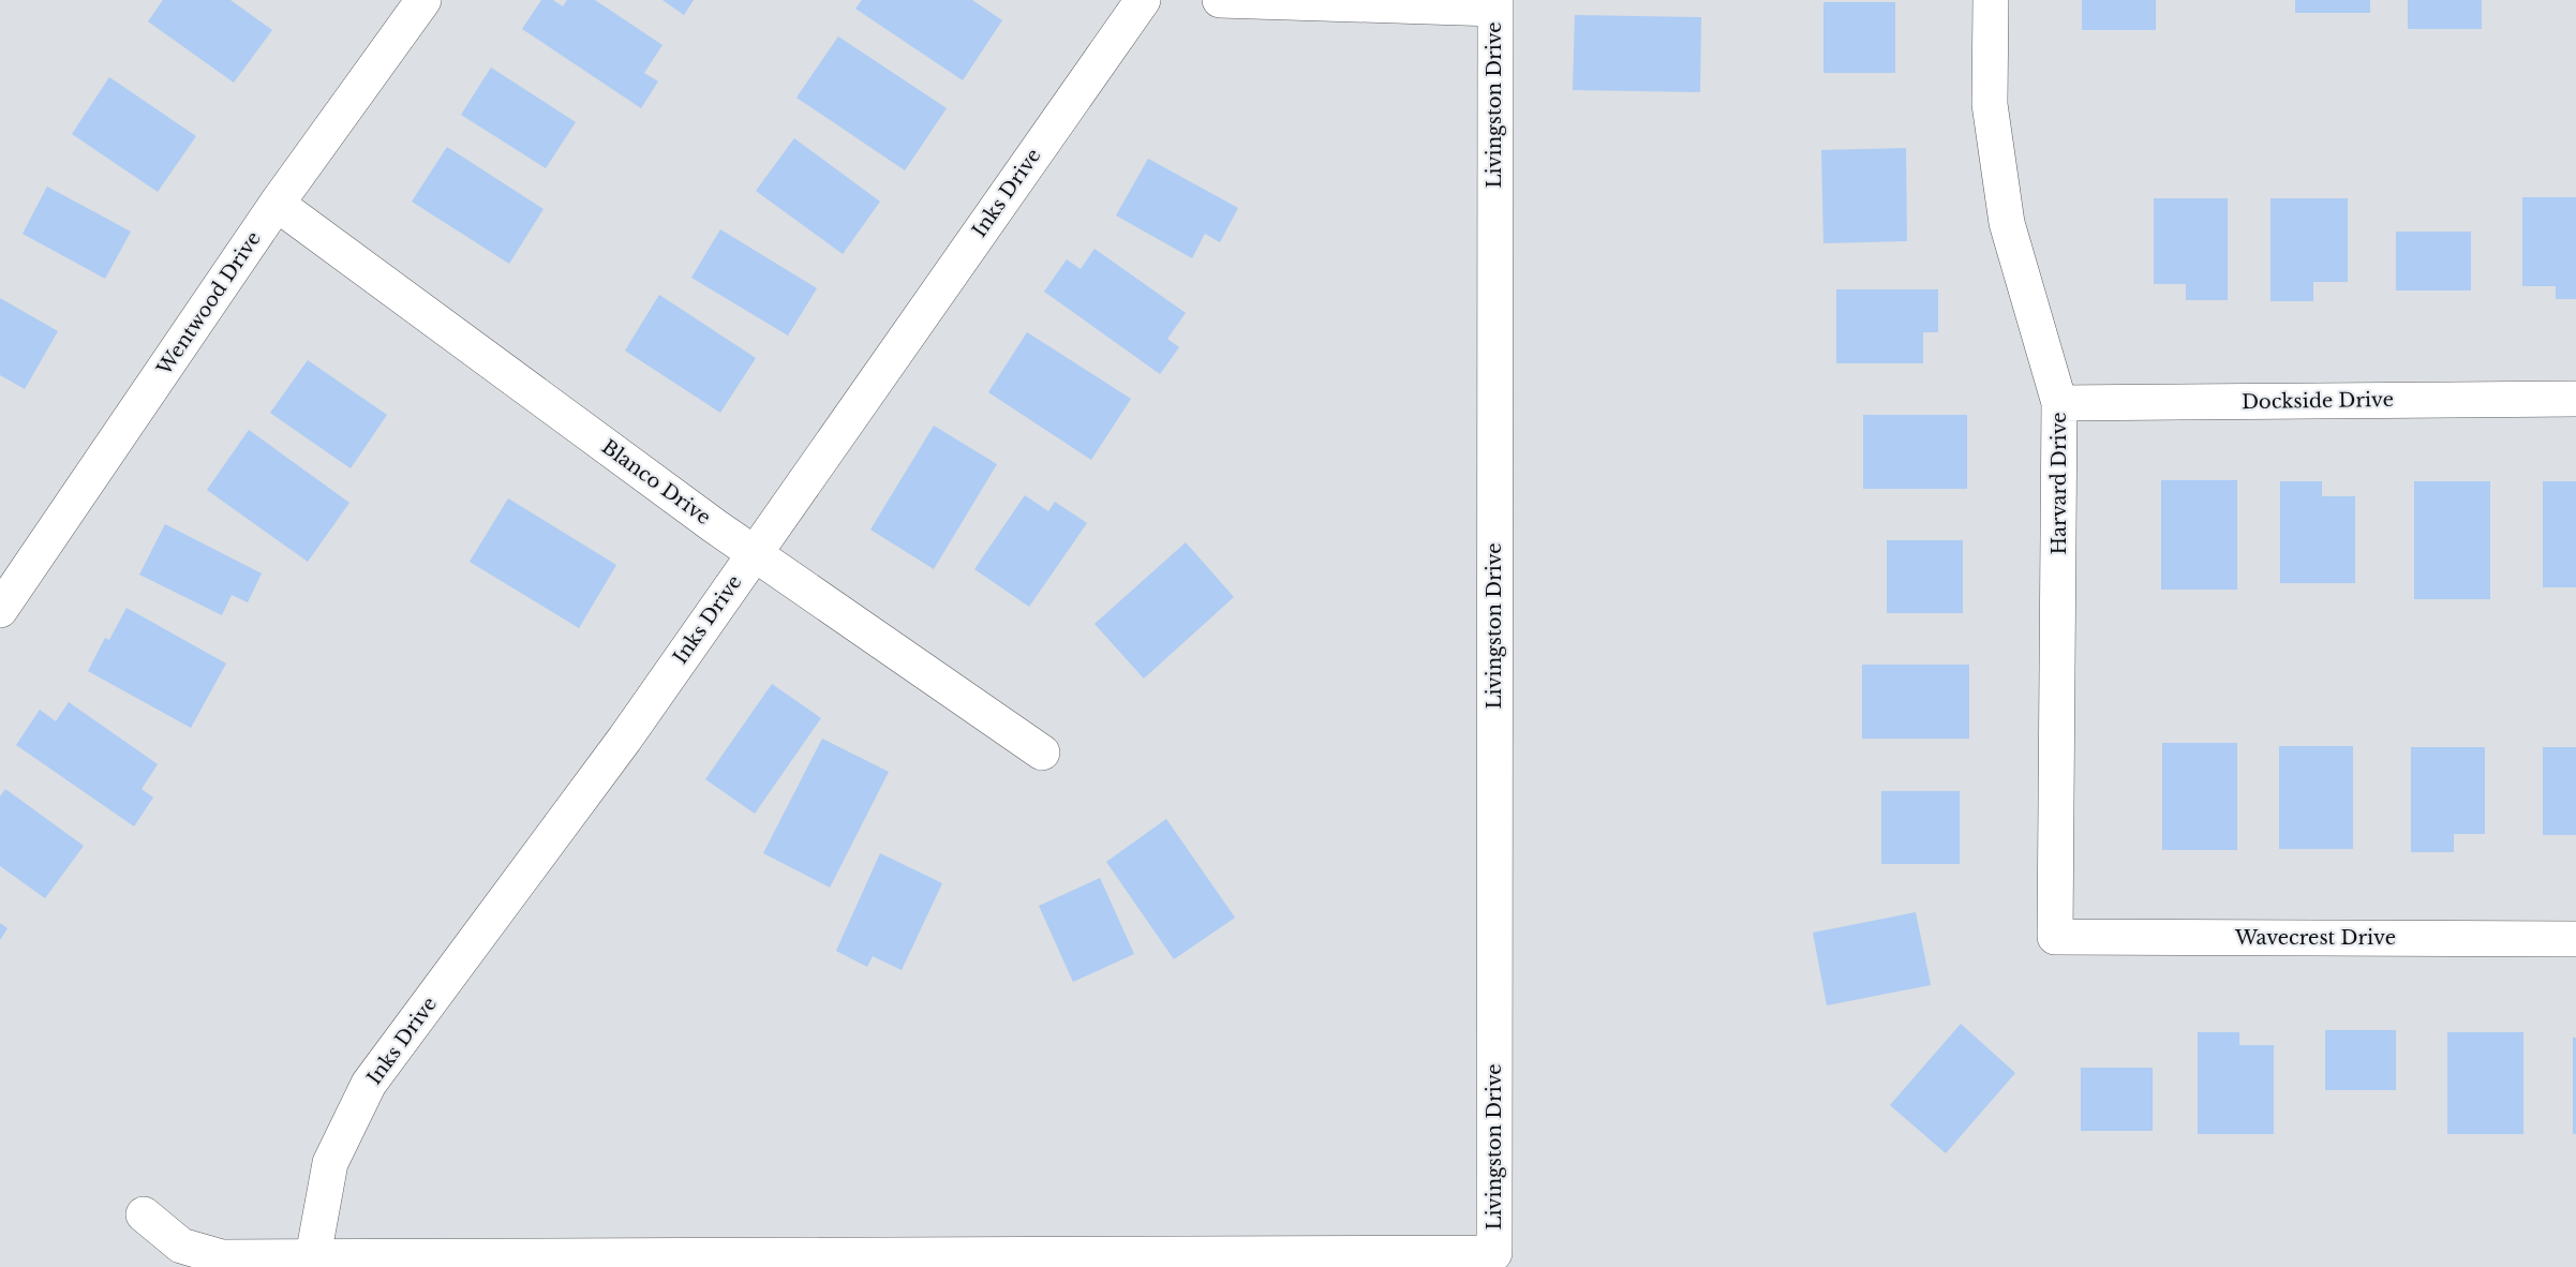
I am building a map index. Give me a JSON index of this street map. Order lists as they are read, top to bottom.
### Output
{
  "streets": {
    "street": [
      "Livingston Drive",
      "Inks Drive",
      "Wentwood Drive",
      "Dockside Drive",
      "Blanco Drive",
      "Harvard Drive",
      "Wavecrest Drive"
    ]
  },
  "crossings": [
    ["Livingston Drive", "Inks Drive"],
    ["Inks Drive", "Blanco Drive"],
    ["Wentwood Drive", "Blanco Drive"],
    ["Dockside Drive", "Harvard Drive"],
    ["Harvard Drive", "Wavecrest Drive"]
  ]
}
